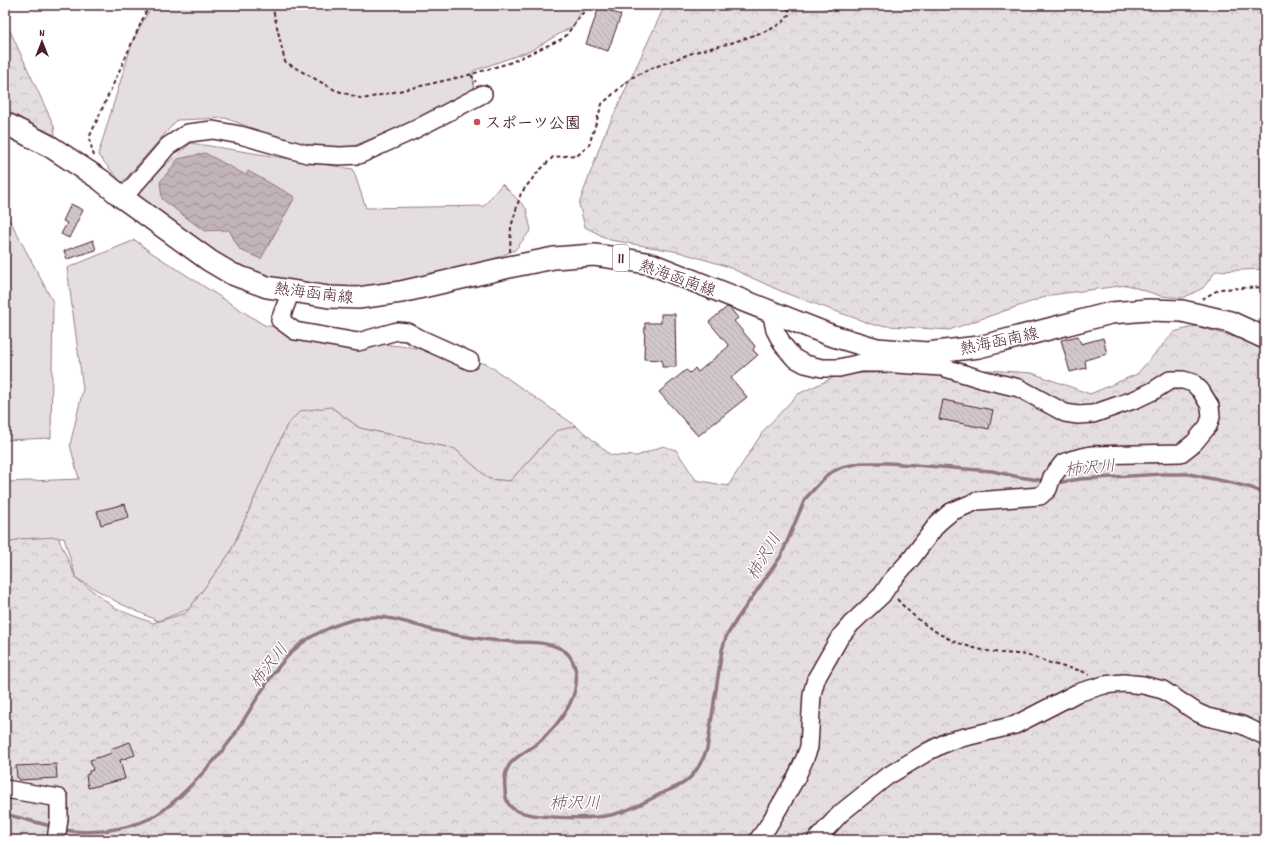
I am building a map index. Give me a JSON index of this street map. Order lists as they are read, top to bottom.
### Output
{
  "streets": {
    "main road": ["11", "熱海函南線"]
  },
  "water": ["柿沢川"],
  "places": ["スポーツ公園"],
  "north": "top"
}
